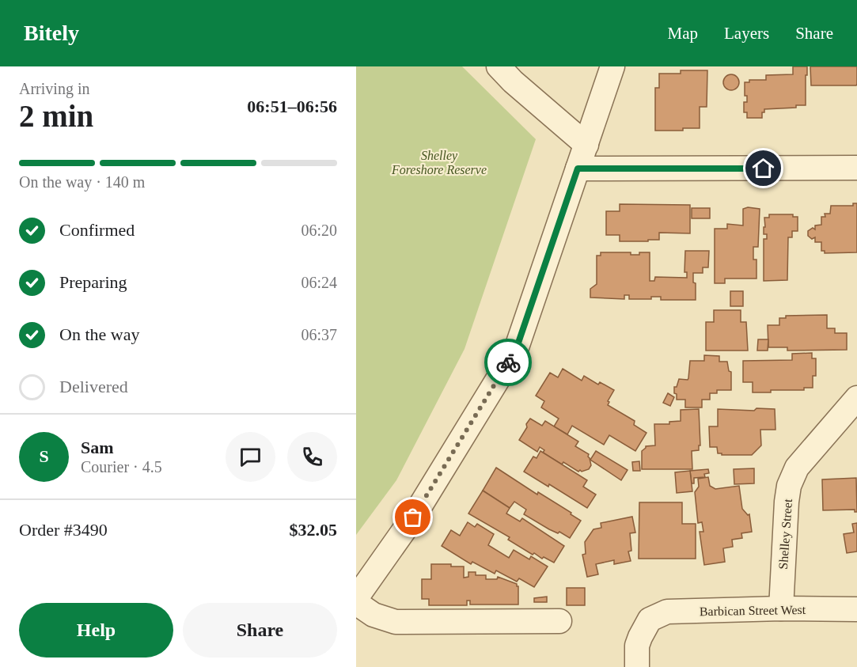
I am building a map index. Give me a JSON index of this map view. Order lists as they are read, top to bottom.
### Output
{
  "streets": {
    "street": ["Shelley Street", "Barbican Street West"]
  },
  "crossings": [
    ["Shelley Street", "Barbican Street West"]
  ],
  "parks": ["Shelley Foreshore Reserve"],
  "page": {
    "header": "Bitely",
    "nav": ["Map", "Layers", "Share"],
    "heading": ["2 min", "Arriving in", "06:51–06:56"],
    "panel": [
      "Sam",
      "Courier · 4.5",
      "Order #3490",
      "$32.05"
    ],
    "bar": "On the way · 140 m",
    "list": [
      ["Confirmed", "06:20"],
      ["Preparing", "06:24"],
      ["On the way", "06:37"],
      "Delivered"
    ],
    "round": "S",
    "buttons": ["Help", "Share"]
  }
}
